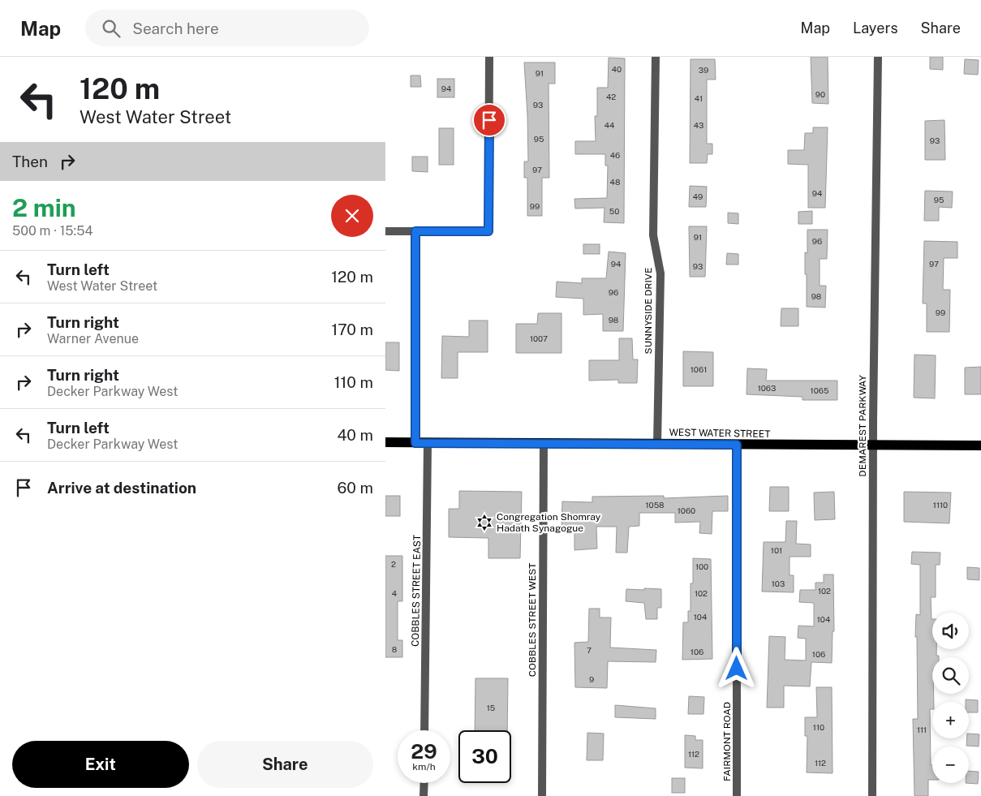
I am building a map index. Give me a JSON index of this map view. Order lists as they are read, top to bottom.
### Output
{
  "streets": {
    "main road": ["WEST WATER STREET"],
    "street": [
      "SUNNYSIDE DRIVE",
      "DEMAREST PARKWAY",
      "COBBLES STREET EAST",
      "COBBLES STREET WEST",
      "FAIRMONT ROAD"
    ]
  },
  "crossings": [
    ["SUNNYSIDE DRIVE", "WEST WATER STREET"],
    ["DEMAREST PARKWAY", "WEST WATER STREET"],
    ["WEST WATER STREET", "COBBLES STREET EAST"],
    ["WEST WATER STREET", "COBBLES STREET WEST"],
    ["WEST WATER STREET", "FAIRMONT ROAD"]
  ],
  "places": {
    "synagogue": ["Congregation Shomray Hadath Synagogue"]
  },
  "house_numbers": [
    "40",
    "39",
    "91",
    "94",
    "90",
    "42",
    "41",
    "93",
    "44",
    "43",
    "95",
    "93",
    "46",
    "97",
    "48",
    "94",
    "49",
    "95",
    "99",
    "50",
    "91",
    "96",
    "94",
    "97",
    "93",
    "96",
    "98",
    "99",
    "98",
    "1007",
    "1061",
    "1063",
    "1065",
    "1058",
    "1110",
    "1060",
    "101",
    "2",
    "100",
    "103",
    "102",
    "4",
    "102",
    "104",
    "104",
    "8",
    "7",
    "106",
    "106",
    "9",
    "15",
    "110",
    "111",
    "112",
    "112"
  ],
  "page": {
    "header": "Map",
    "search": "Search here",
    "nav": ["Map", "Layers", "Share"],
    "turn": ["120 m", "West Water Street"],
    "then": "Then",
    "heading": ["2 min", "500 m · 15:54"],
    "list": [
      {
        "name": "Turn left",
        "note": "West Water Street",
        "value": "120 m"
      },
      {
        "name": "Turn right",
        "note": "Warner Avenue",
        "value": "170 m"
      },
      {
        "name": "Turn right",
        "note": "Decker Parkway West",
        "value": "110 m"
      },
      {
        "name": "Turn left",
        "note": "Decker Parkway West",
        "value": "40 m"
      },
      {
        "name": "Arrive at destination",
        "value": "60 m"
      }
    ],
    "map_buttons": ["+", "−"],
    "speed": "29 km/h",
    "limit": "30",
    "buttons": ["Exit", "Share"]
  }
}
